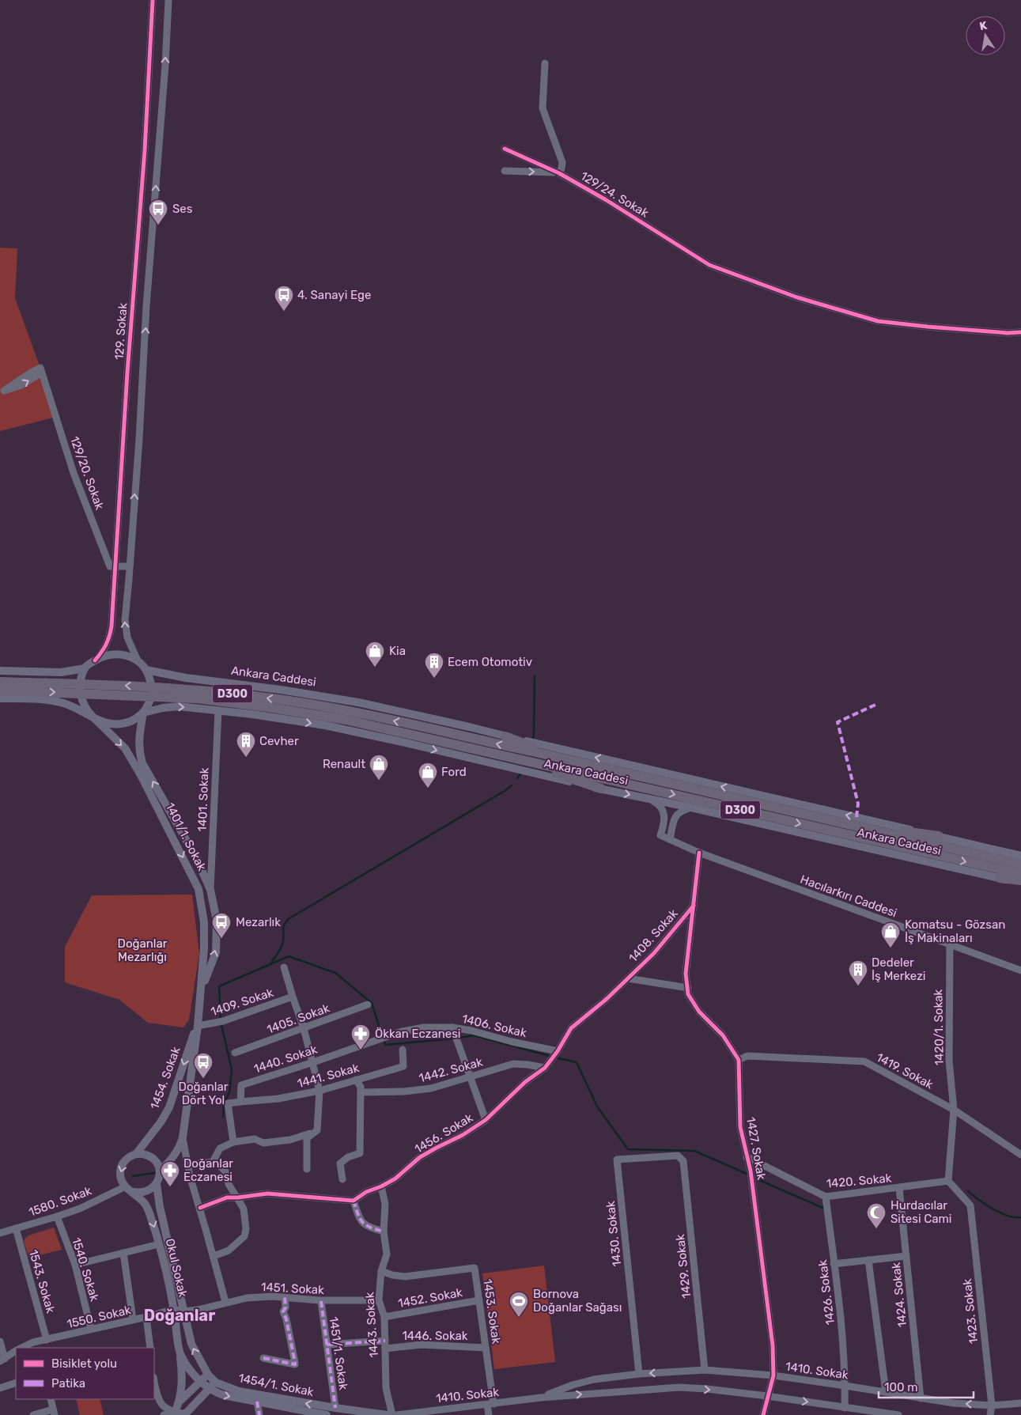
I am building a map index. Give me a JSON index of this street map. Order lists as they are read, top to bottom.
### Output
{
  "streets": {
    "highway": ["Ankara Caddesi", "D300"],
    "main road": [
      "1401/1. Sokak",
      "1454. Sokak",
      "Okul Sokak",
      "1454/1. Sokak"
    ],
    "street": [
      "129/24. Sokak",
      "129. Sokak",
      "129/20. Sokak",
      "1401. Sokak",
      "Hacılarkırı Caddesi",
      "1408. Sokak",
      "1409. Sokak",
      "1405. Sokak",
      "1406. Sokak",
      "1420/1. Sokak",
      "1440. Sokak",
      "1442. Sokak",
      "1419. Sokak",
      "1441. Sokak",
      "1456. Sokak",
      "1427. Sokak",
      "1420. Sokak",
      "1580. Sokak",
      "1430. Sokak",
      "1429. Sokak",
      "1540. Sokak",
      "1543. Sokak",
      "1451. Sokak",
      "1426. Sokak",
      "1424. Sokak",
      "1452. Sokak",
      "1453. Sokak",
      "1423. Sokak",
      "1550. Sokak",
      "1443. Sokak",
      "1446. Sokak",
      "1451/1. Sokak",
      "1410. Sokak"
    ]
  },
  "crossings": [
    ["129. Sokak", "129/20. Sokak"],
    ["129. Sokak", "Ankara Caddesi"],
    ["129. Sokak", "1401/1. Sokak"],
    ["Ankara Caddesi", "1401. Sokak"],
    ["Ankara Caddesi", "1401/1. Sokak"],
    ["Ankara Caddesi", "Hacılarkırı Caddesi"],
    ["1401. Sokak", "1401/1. Sokak"],
    ["1401/1. Sokak", "1409. Sokak"],
    ["1401/1. Sokak", "1454. Sokak"],
    ["Hacılarkırı Caddesi", "1408. Sokak"],
    ["Hacılarkırı Caddesi", "1420/1. Sokak"],
    ["1408. Sokak", "1456. Sokak"],
    ["1409. Sokak", "1405. Sokak"],
    ["1409. Sokak", "1440. Sokak"],
    ["1409. Sokak", "1441. Sokak"],
    ["1409. Sokak", "1454. Sokak"],
    ["1406. Sokak", "1440. Sokak"],
    ["1406. Sokak", "1456. Sokak"],
    ["1420/1. Sokak", "1419. Sokak"],
    ["1420/1. Sokak", "1420. Sokak"],
    ["1420/1. Sokak", "1423. Sokak"],
    ["1440. Sokak", "1441. Sokak"],
    ["1442. Sokak", "1456. Sokak"],
    ["1419. Sokak", "1427. Sokak"],
    ["1454. Sokak", "1580. Sokak"],
    ["1454. Sokak", "Okul Sokak"],
    ["1456. Sokak", "1443. Sokak"],
    ["1427. Sokak", "1420. Sokak"],
    ["1427. Sokak", "1410. Sokak"],
    ["1420. Sokak", "1426. Sokak"],
    ["1420. Sokak", "1424. Sokak"],
    ["1420. Sokak", "1423. Sokak"],
    ["1580. Sokak", "Okul Sokak"],
    ["1580. Sokak", "1540. Sokak"],
    ["1580. Sokak", "1543. Sokak"],
    ["1430. Sokak", "1429. Sokak"],
    ["1430. Sokak", "1410. Sokak"],
    ["1429. Sokak", "1410. Sokak"],
    ["Okul Sokak", "1550. Sokak"],
    ["Okul Sokak", "1454/1. Sokak"],
    ["1540. Sokak", "1550. Sokak"],
    ["1543. Sokak", "1550. Sokak"],
    ["1451. Sokak", "1550. Sokak"],
    ["1451. Sokak", "1443. Sokak"],
    ["1451. Sokak", "1451/1. Sokak"],
    ["1451. Sokak", "1454/1. Sokak"],
    ["1426. Sokak", "1410. Sokak"],
    ["1424. Sokak", "1410. Sokak"],
    ["1452. Sokak", "1453. Sokak"],
    ["1452. Sokak", "1443. Sokak"],
    ["1453. Sokak", "1443. Sokak"],
    ["1453. Sokak", "1446. Sokak"],
    ["1453. Sokak", "1410. Sokak"],
    ["1423. Sokak", "1410. Sokak"],
    ["1550. Sokak", "1454/1. Sokak"],
    ["1443. Sokak", "1446. Sokak"],
    ["1446. Sokak", "1451/1. Sokak"],
    ["1451/1. Sokak", "1454/1. Sokak"]
  ],
  "one_way": ["1454. Sokak", "1454/1. Sokak"],
  "districts": ["Doğanlar"],
  "parks": ["Doğanlar Mezarlığı"],
  "places": {
    "bus stop": [
      "Ses",
      "4. Sanayi Ege",
      "Mezarlık",
      "Doğanlar Dört Yol"
    ],
    "shop": [
      "Kia",
      "Renault",
      "Ford",
      "Komatsu - Gözsan İş Makinaları"
    ],
    "building": ["Ecem Otomotiv", "Cevher", "Dedeler İş Merkezi"],
    "pharmacy": ["Ökkan Eczanesi", "Doğanlar Eczanesi"],
    "mosque": ["Hurdacılar Sitesi Cami"],
    "sports": ["Bornova Doğanlar Sağası"]
  },
  "legend": ["Bisiklet yolu", "Patika"],
  "scale_bar": "100 m",
  "north": "top"
}
